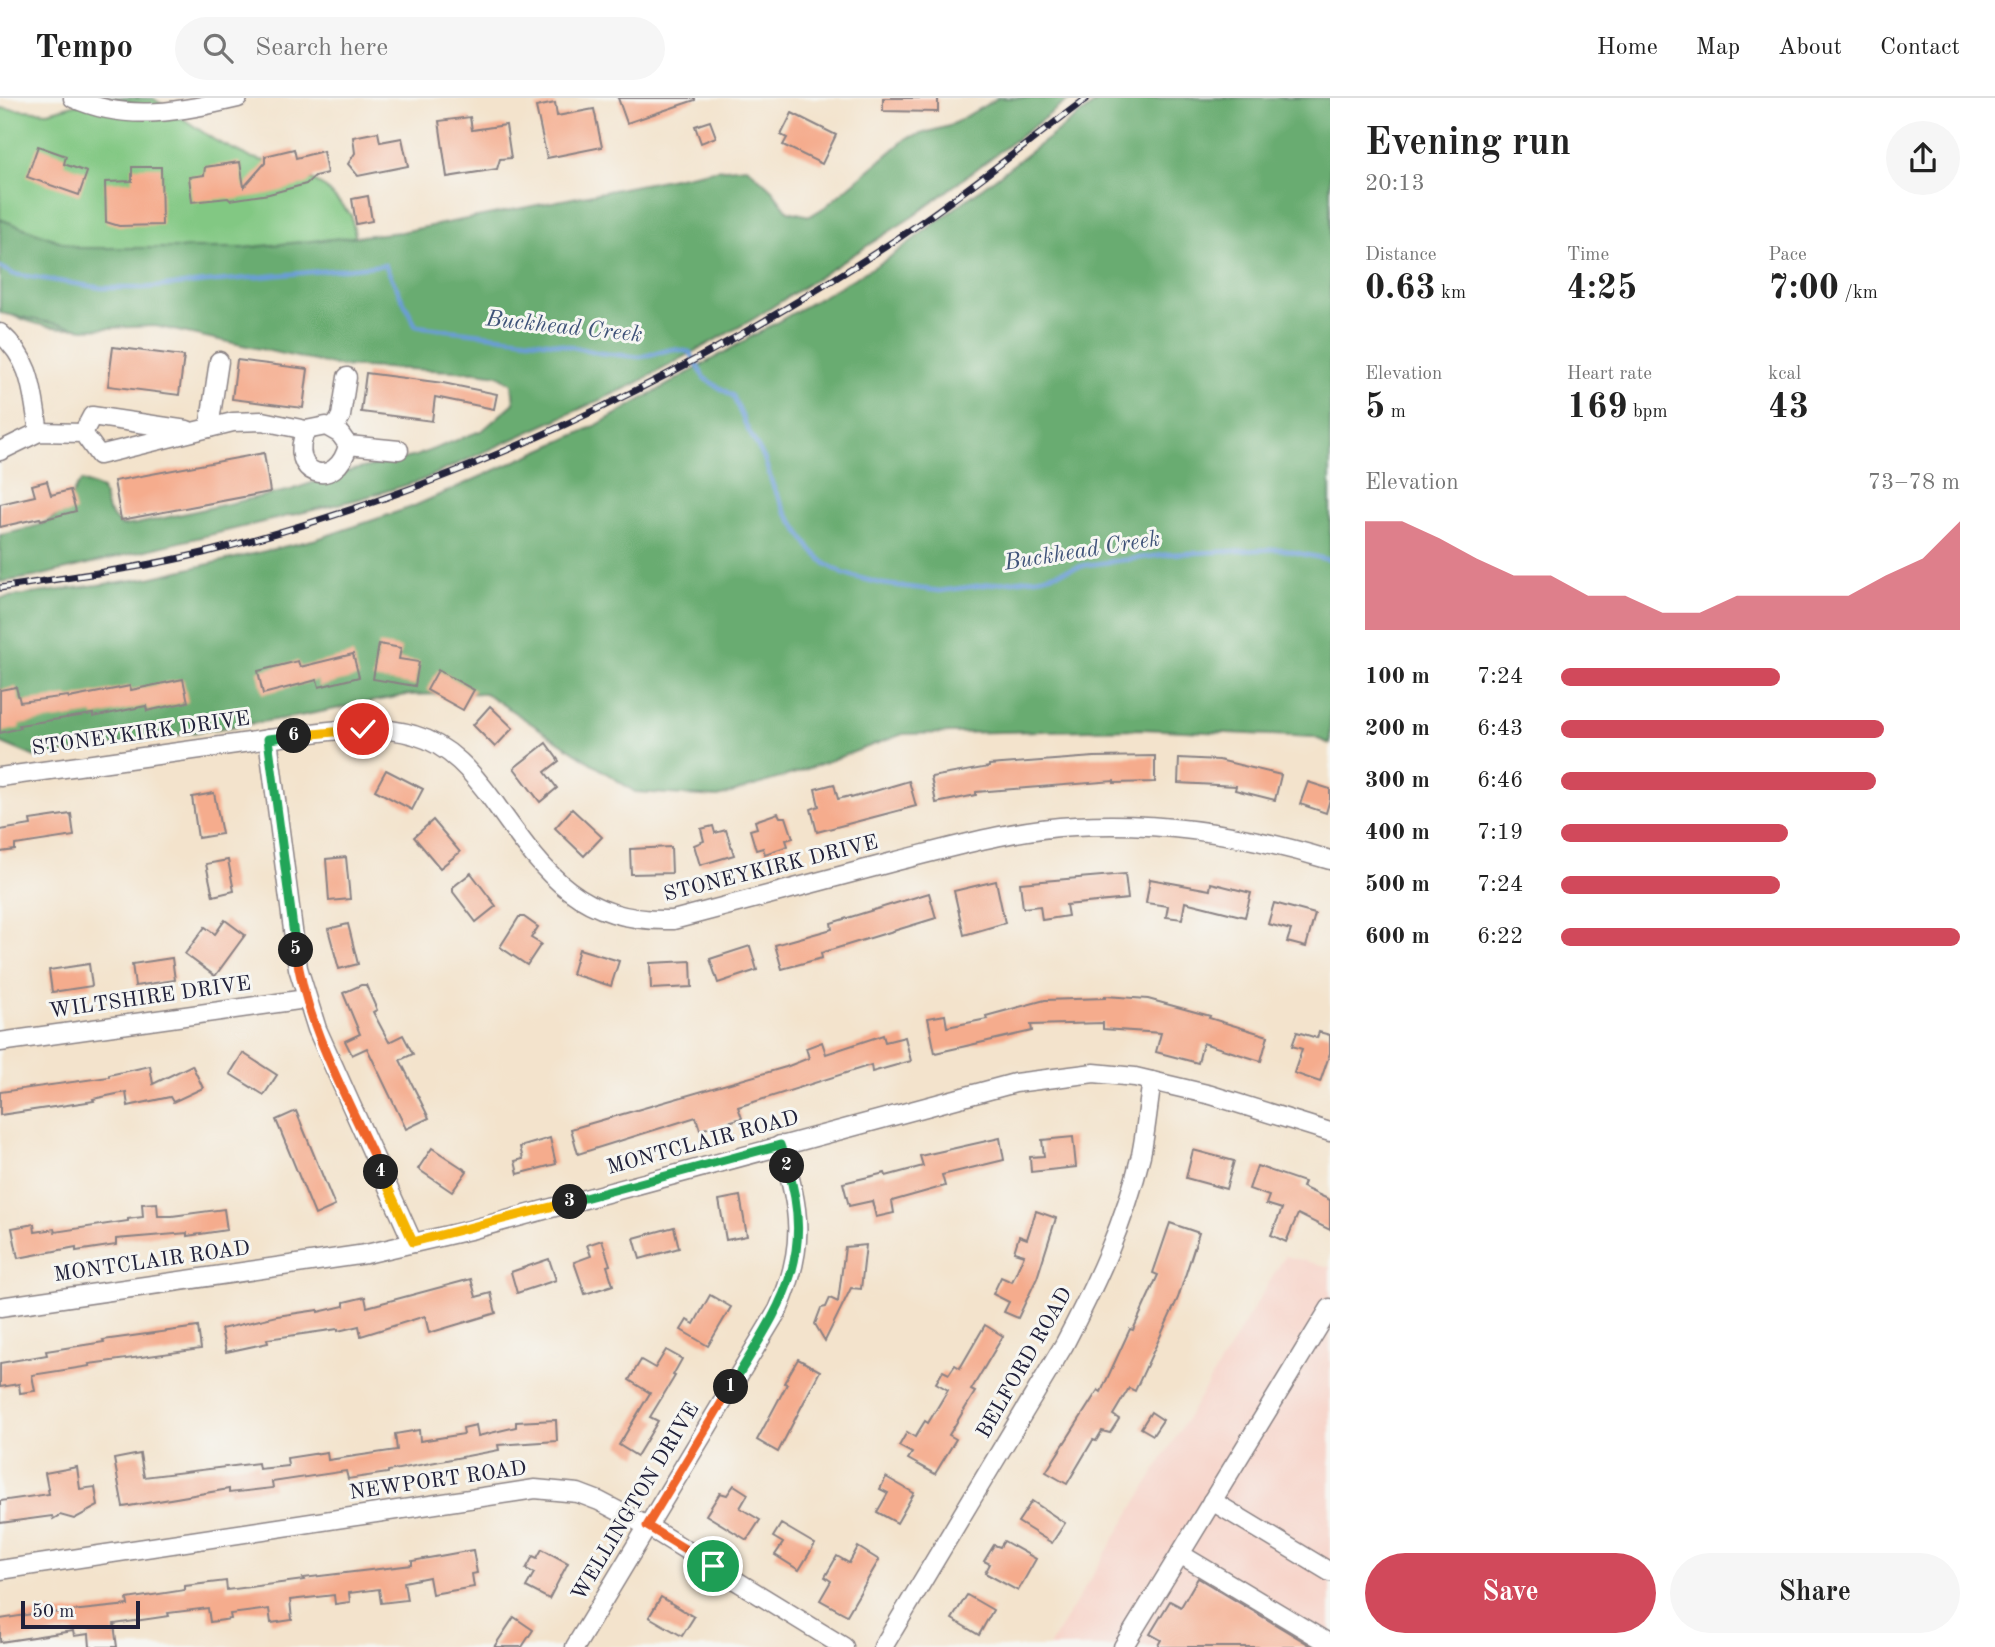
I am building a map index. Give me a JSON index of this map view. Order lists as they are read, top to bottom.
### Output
{
  "streets": {
    "street": [
      "STONEYKIRK DRIVE",
      "WILTSHIRE DRIVE",
      "MONTCLAIR ROAD",
      "BELFORD ROAD",
      "NEWPORT ROAD",
      "WELLINGTON DRIVE"
    ]
  },
  "crossings": [
    ["MONTCLAIR ROAD", "BELFORD ROAD"],
    ["MONTCLAIR ROAD", "WELLINGTON DRIVE"],
    ["NEWPORT ROAD", "WELLINGTON DRIVE"]
  ],
  "water": ["Buckhead Creek"],
  "scale_bar": "50 m",
  "page": {
    "header": "Tempo",
    "search": "Search here",
    "nav": [
      "Home",
      "Map",
      "About",
      "Contact"
    ],
    "heading": ["Evening run", "20:13"],
    "stats": [
      ["Distance", "0.63 km"],
      ["Time", "4:25"],
      ["Pace", "7:00 /km"],
      ["Elevation", "5 m"],
      ["Heart rate", "169 bpm"],
      ["kcal", "43"]
    ],
    "chart": ["Elevation", "73–78 m"],
    "list": [
      {
        "name": "100 m",
        "note": "7:24"
      },
      {
        "name": "200 m",
        "note": "6:43"
      },
      {
        "name": "300 m",
        "note": "6:46"
      },
      {
        "name": "400 m",
        "note": "7:19"
      },
      {
        "name": "500 m",
        "note": "7:24"
      },
      {
        "name": "600 m",
        "note": "6:22"
      }
    ],
    "pins": [
      "6",
      "5",
      "2",
      "4",
      "3",
      "1"
    ],
    "buttons": ["Save", "Share"],
    "scale": "50 m"
  }
}
